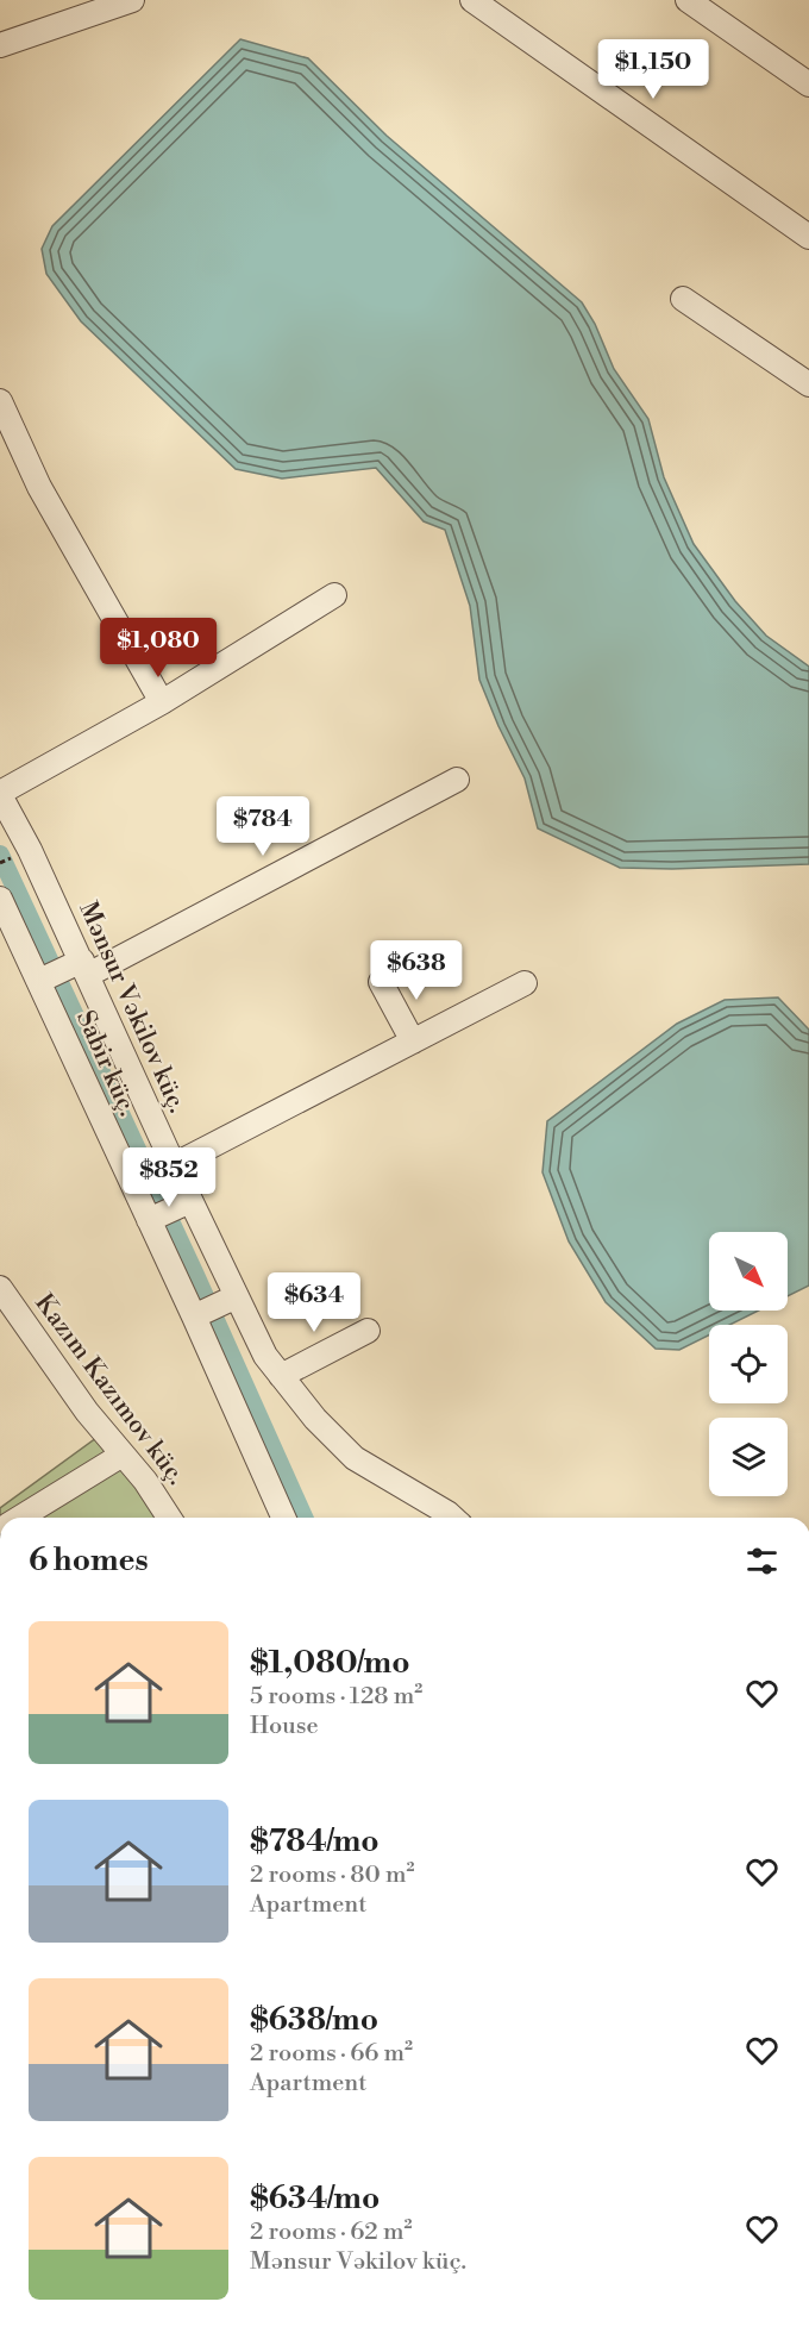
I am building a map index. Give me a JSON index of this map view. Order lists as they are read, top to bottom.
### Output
{
  "streets": {
    "street": ["Mənsur Vəkilov küç.", "Sabir küç.", "Kazım Kazımov küç."]
  },
  "north": "bottom right",
  "page": {
    "price": [
      "$1,150",
      "$1,080",
      "$784",
      "$638",
      "$852",
      "$634"
    ],
    "heading": "6 homes",
    "list": [
      {
        "name": "$1,080/mo",
        "note": "5 rooms · 128 m² · House"
      },
      {
        "name": "$784/mo",
        "note": "2 rooms · 80 m² · Apartment"
      },
      {
        "name": "$638/mo",
        "note": "2 rooms · 66 m² · Apartment"
      },
      {
        "name": "$634/mo",
        "note": "2 rooms · 62 m² · Mənsur Vəkilov küç."
      }
    ]
  }
}
